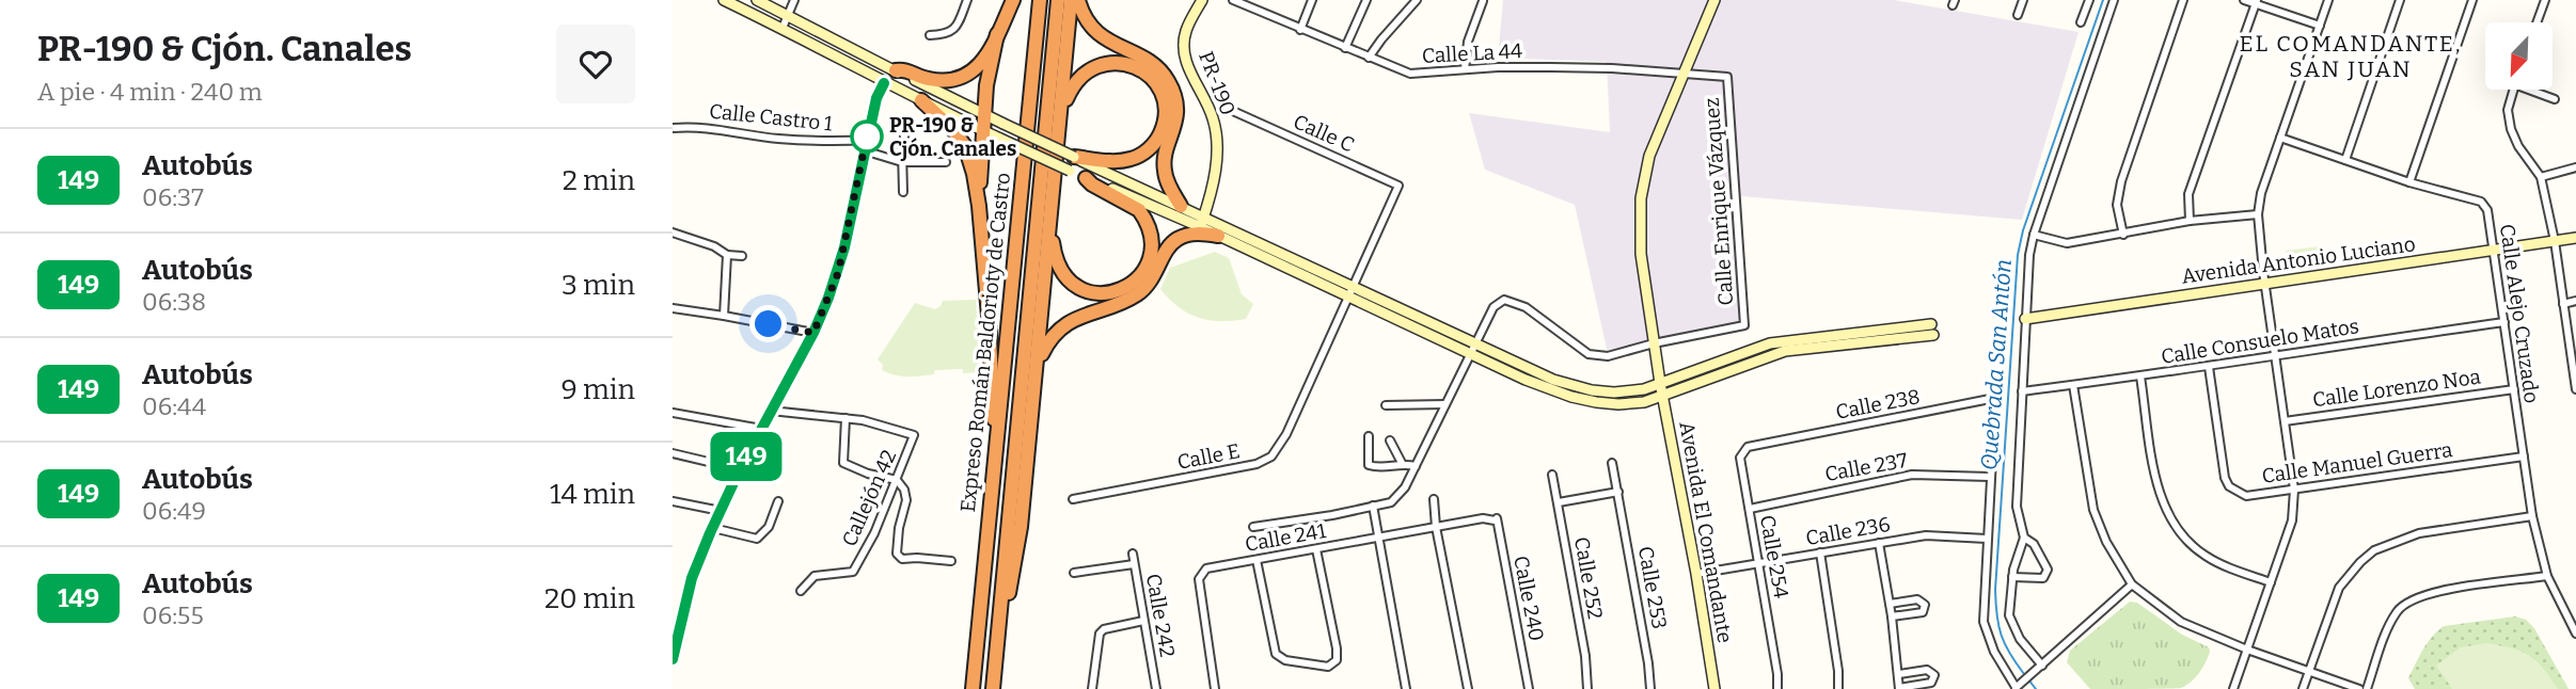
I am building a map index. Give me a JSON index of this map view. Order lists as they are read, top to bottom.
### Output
{
  "streets": {
    "highway": ["Expreso Román Baldorioty de Castro"],
    "main road": ["PR-190", "Avenida Antonio Luciano", "Avenida El Comandante"],
    "street": [
      "Calle La 44",
      "Calle Castro 1",
      "Calle C",
      "Calle Enrique Vázquez",
      "Calle Alejo Cruzado",
      "Calle Consuelo Matos",
      "Calle Lorenzo Noa",
      "Calle 238",
      "Calle E",
      "Calle Manuel Guerra",
      "Calle 237",
      "Callejón 42",
      "Calle 236",
      "Calle 241",
      "Calle 254",
      "Calle 252",
      "Calle 253",
      "Calle 240",
      "Calle 242"
    ]
  },
  "crossings": [
    ["Calle La 44", "Calle Enrique Vázquez"],
    ["Calle La 44", "Avenida El Comandante"],
    ["Calle Enrique Vázquez", "Avenida El Comandante"],
    ["Avenida Antonio Luciano", "Calle Alejo Cruzado"],
    ["Calle Alejo Cruzado", "Calle Consuelo Matos"],
    ["Calle Alejo Cruzado", "Calle Lorenzo Noa"],
    ["Calle Alejo Cruzado", "Calle Manuel Guerra"],
    ["Calle Consuelo Matos", "Calle Manuel Guerra"],
    ["Calle 238", "Calle 237"],
    ["Calle 238", "Calle 254"],
    ["Calle 237", "Calle 254"],
    ["Calle 236", "Avenida El Comandante"],
    ["Calle 236", "Calle 254"],
    ["Calle 241", "Calle 240"]
  ],
  "districts": ["EL COMANDANTE, SAN JUAN"],
  "water": ["Quebrada San Antón"],
  "places": ["PR-190 & Cjón. Canales"],
  "lines": ["bus line 149"],
  "north": "bottom left",
  "page": {
    "heading": ["PR-190 & Cjón. Canales", "A pie · 4 min · 240 m"],
    "on_map": "149",
    "list": [
      {
        "mark": "149",
        "name": "Autobús",
        "note": "06:37",
        "value": "2 min"
      },
      {
        "mark": "149",
        "name": "Autobús",
        "note": "06:38",
        "value": "3 min"
      },
      {
        "mark": "149",
        "name": "Autobús",
        "note": "06:44",
        "value": "9 min"
      },
      {
        "mark": "149",
        "name": "Autobús",
        "note": "06:49",
        "value": "14 min"
      },
      {
        "mark": "149",
        "name": "Autobús",
        "note": "06:55",
        "value": "20 min"
      }
    ]
  }
}
